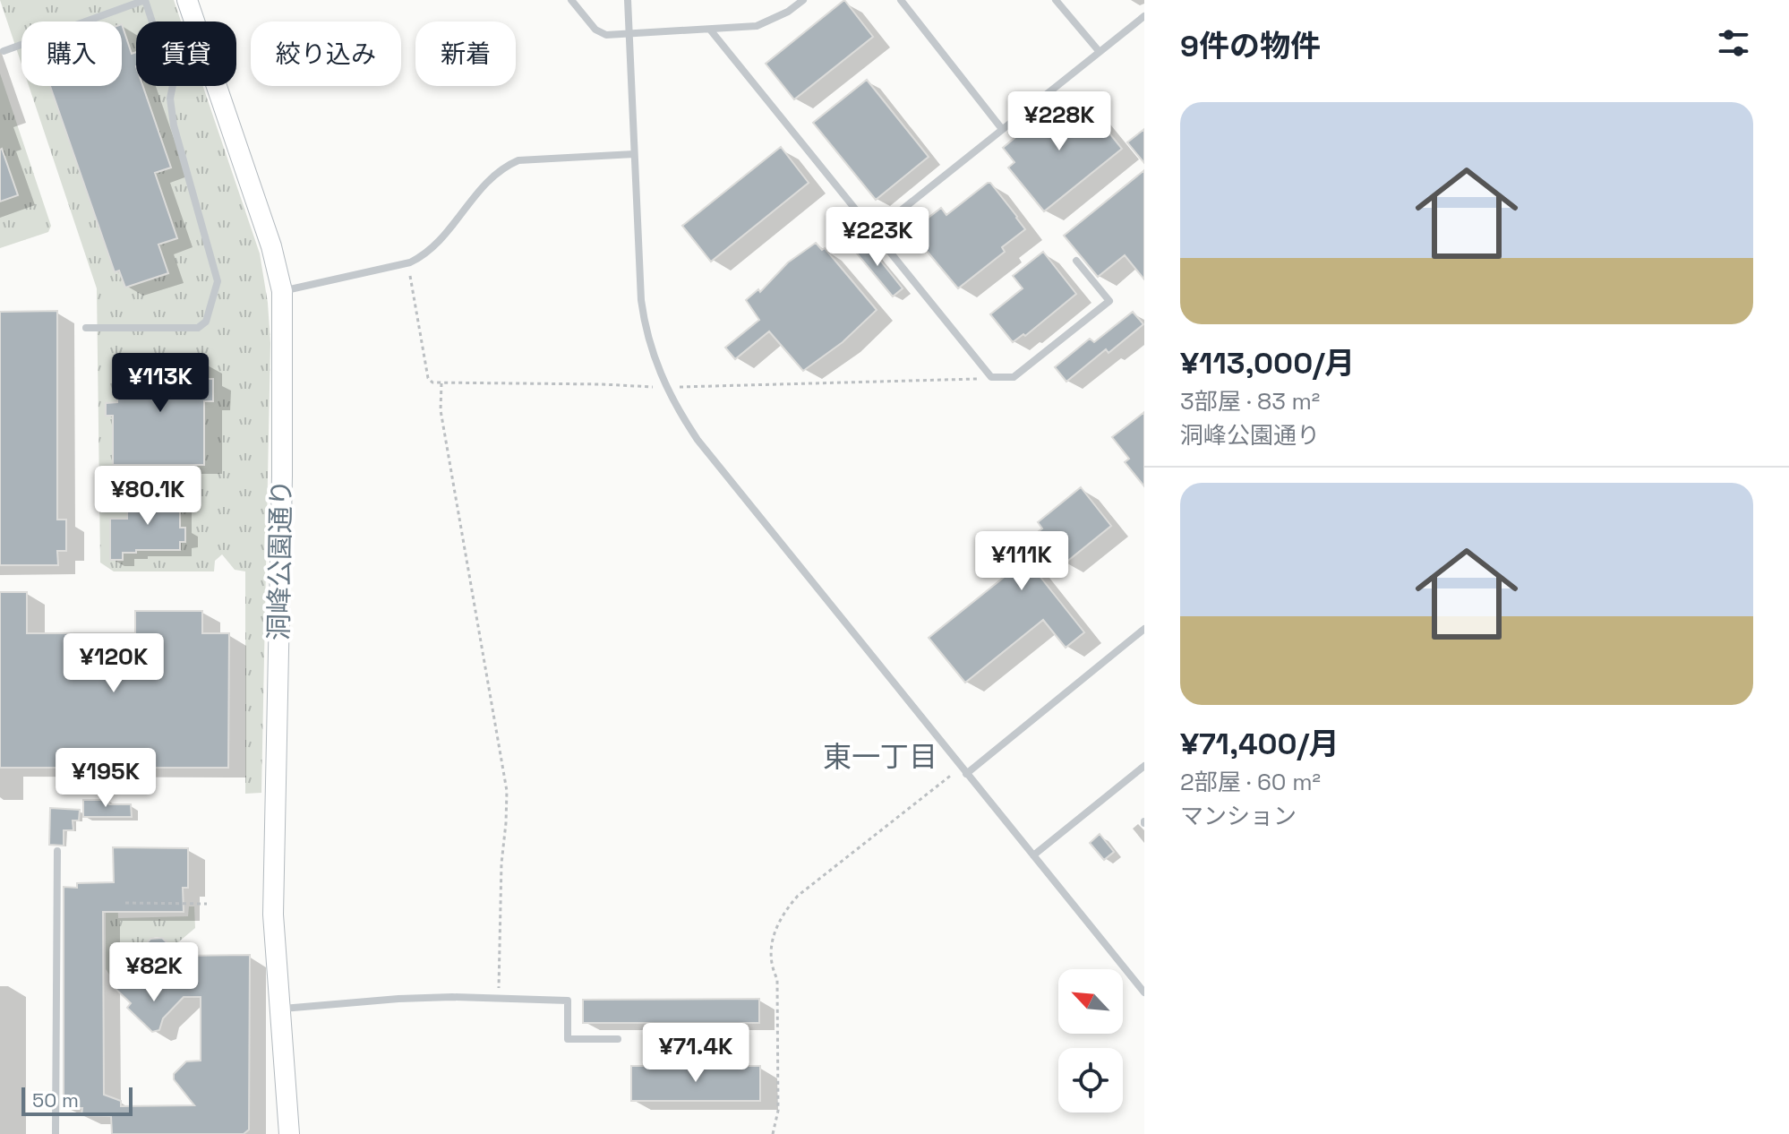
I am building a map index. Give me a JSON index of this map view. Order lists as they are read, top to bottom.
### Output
{
  "streets": {
    "street": ["洞峰公園通り"]
  },
  "districts": ["東一丁目"],
  "scale_bar": "50 m",
  "north": "top left",
  "page": {
    "heading": "9件の物件",
    "chip": [
      "購入",
      "賃貸",
      "絞り込み",
      "新着"
    ],
    "list": [
      {
        "name": "¥113,000/月",
        "note": "3部屋 · 83 m² · 洞峰公園通り"
      },
      {
        "name": "¥71,400/月",
        "note": "2部屋 · 60 m² · マンション"
      }
    ],
    "price": [
      "¥228K",
      "¥223K",
      "¥113K",
      "¥80.1K",
      "¥111K",
      "¥120K",
      "¥195K",
      "¥82K",
      "¥71.4K"
    ],
    "scale": "50 m"
  }
}
